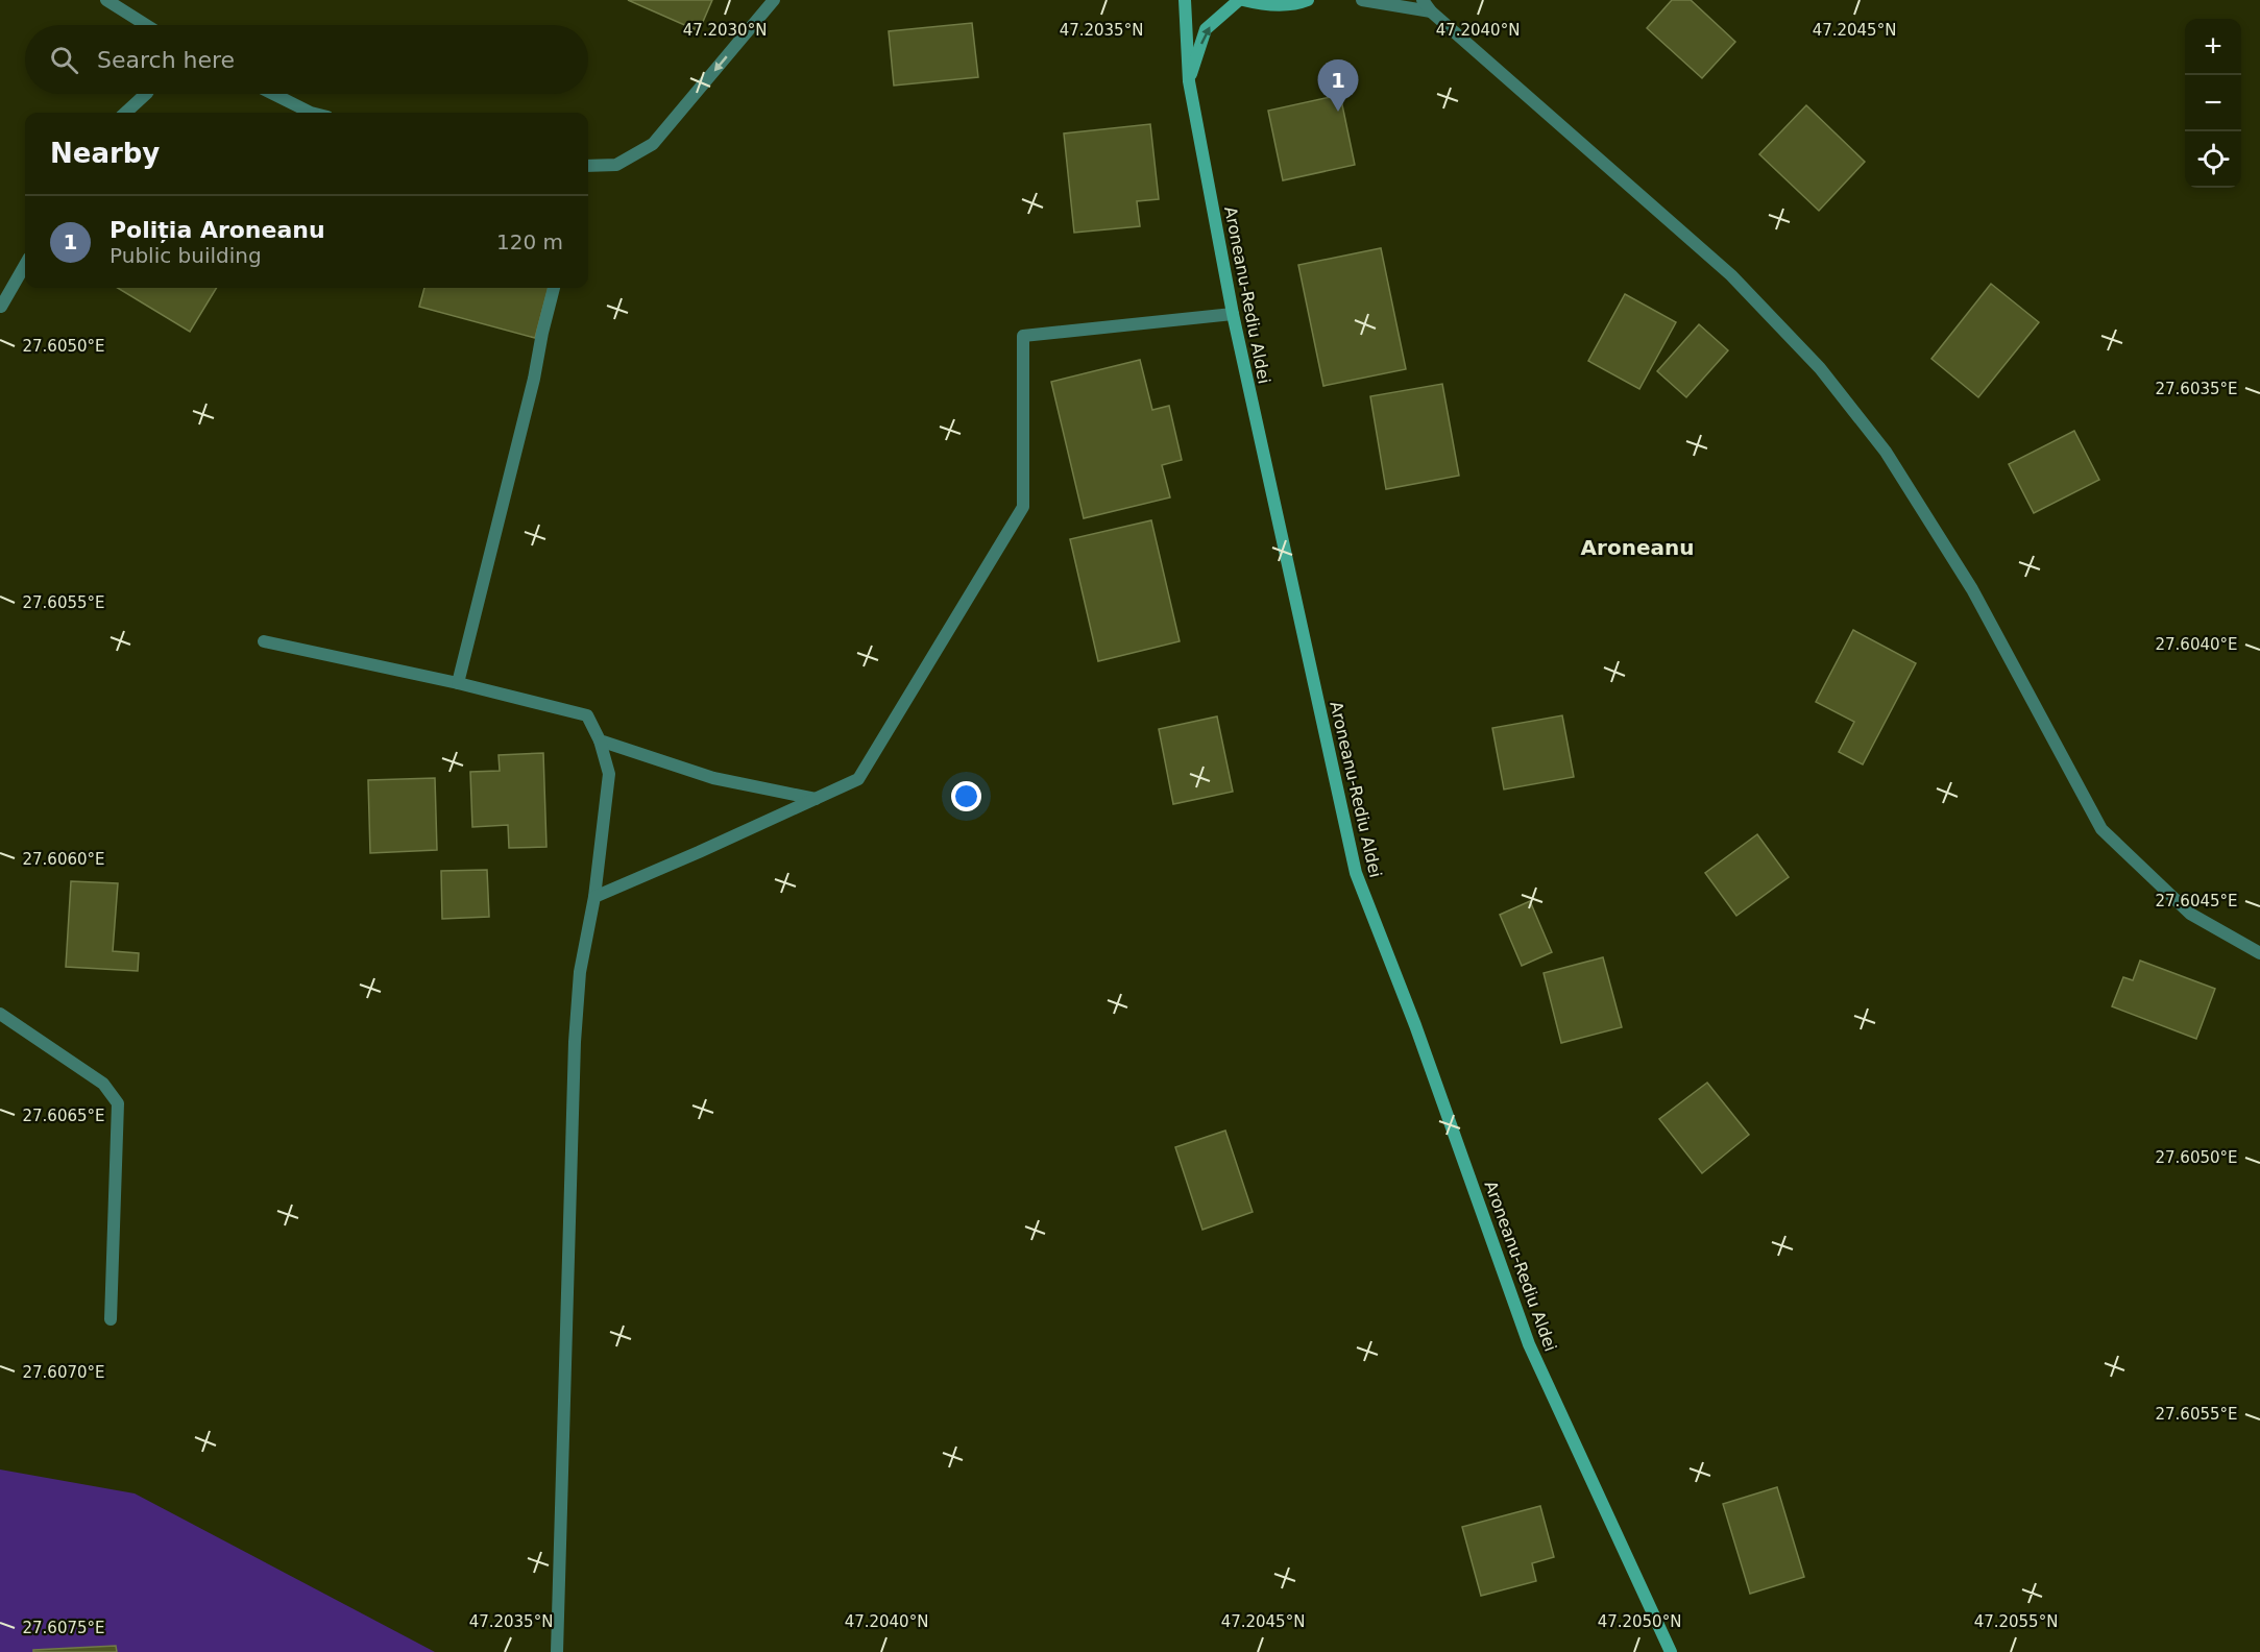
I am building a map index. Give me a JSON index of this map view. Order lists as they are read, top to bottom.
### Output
{
  "streets": {
    "street": ["Aroneanu-Rediu Aldei"]
  },
  "districts": ["Aroneanu"],
  "page": {
    "map_buttons": ["+", "−"],
    "search": "Search here",
    "pins": "1",
    "heading": "Nearby",
    "list": [
      {
        "mark": "1",
        "name": "Poliția Aroneanu",
        "note": "Public building",
        "value": "120 m"
      }
    ]
  },
  "coordinates": [
    "47.2030°N",
    "47.2035°N",
    "47.2040°N",
    "47.2045°N",
    "27.6050°E",
    "27.6035°E",
    "27.6055°E",
    "27.6040°E",
    "27.6060°E",
    "27.6045°E",
    "27.6065°E",
    "27.6070°E",
    "47.2050°N",
    "47.2055°N",
    "27.6075°E"
  ]
}
